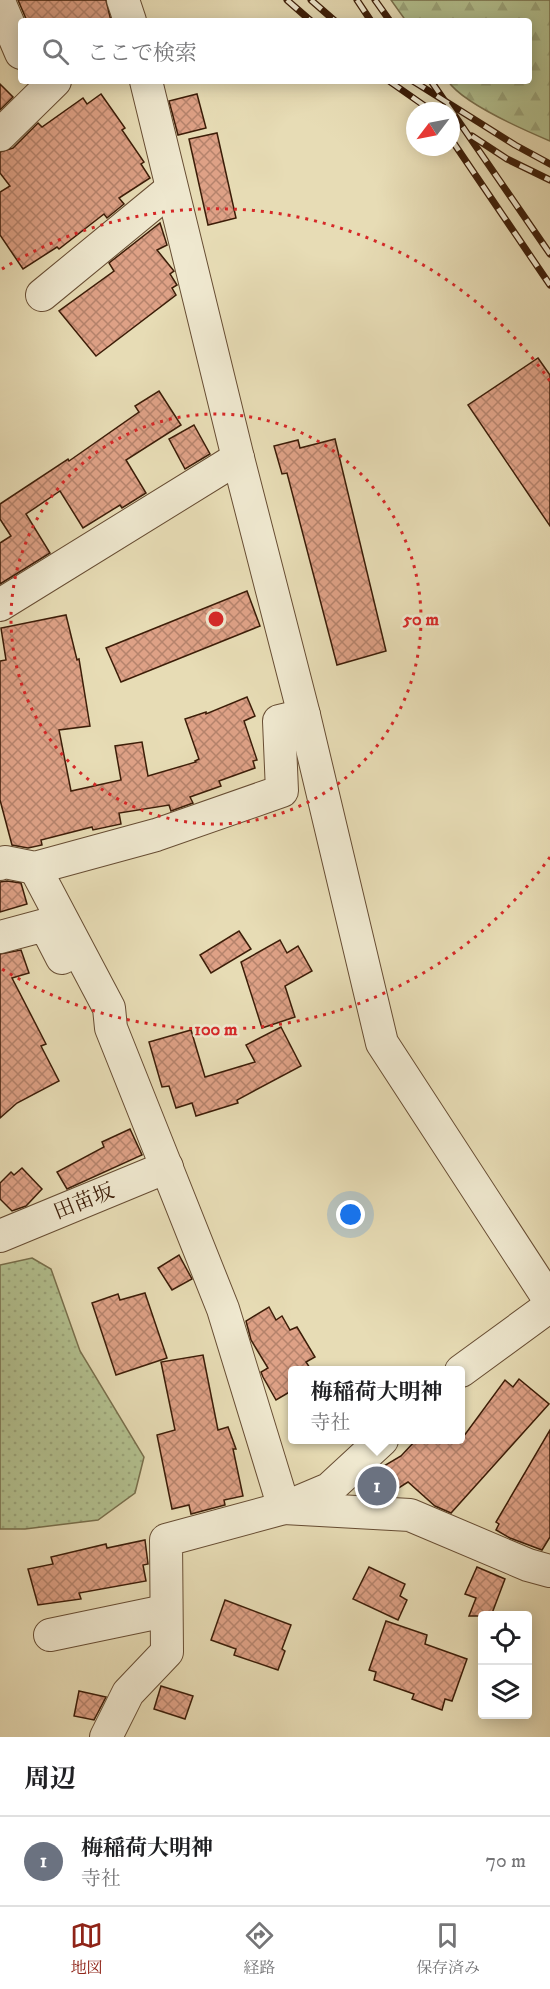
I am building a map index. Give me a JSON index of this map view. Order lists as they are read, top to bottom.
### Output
{
  "streets": {
    "street": ["田苗坂"]
  },
  "north": "bottom left",
  "page": {
    "search": "ここで検索",
    "popup": ["梅稲荷大明神", "寺社"],
    "pins": "1",
    "heading": "周辺",
    "list": [
      {
        "mark": "1",
        "name": "梅稲荷大明神",
        "note": "寺社",
        "value": "70 m"
      }
    ],
    "nav": ["地図", "経路", "保存済み"]
  },
  "rings": ["50 m", "100 m"]
}
